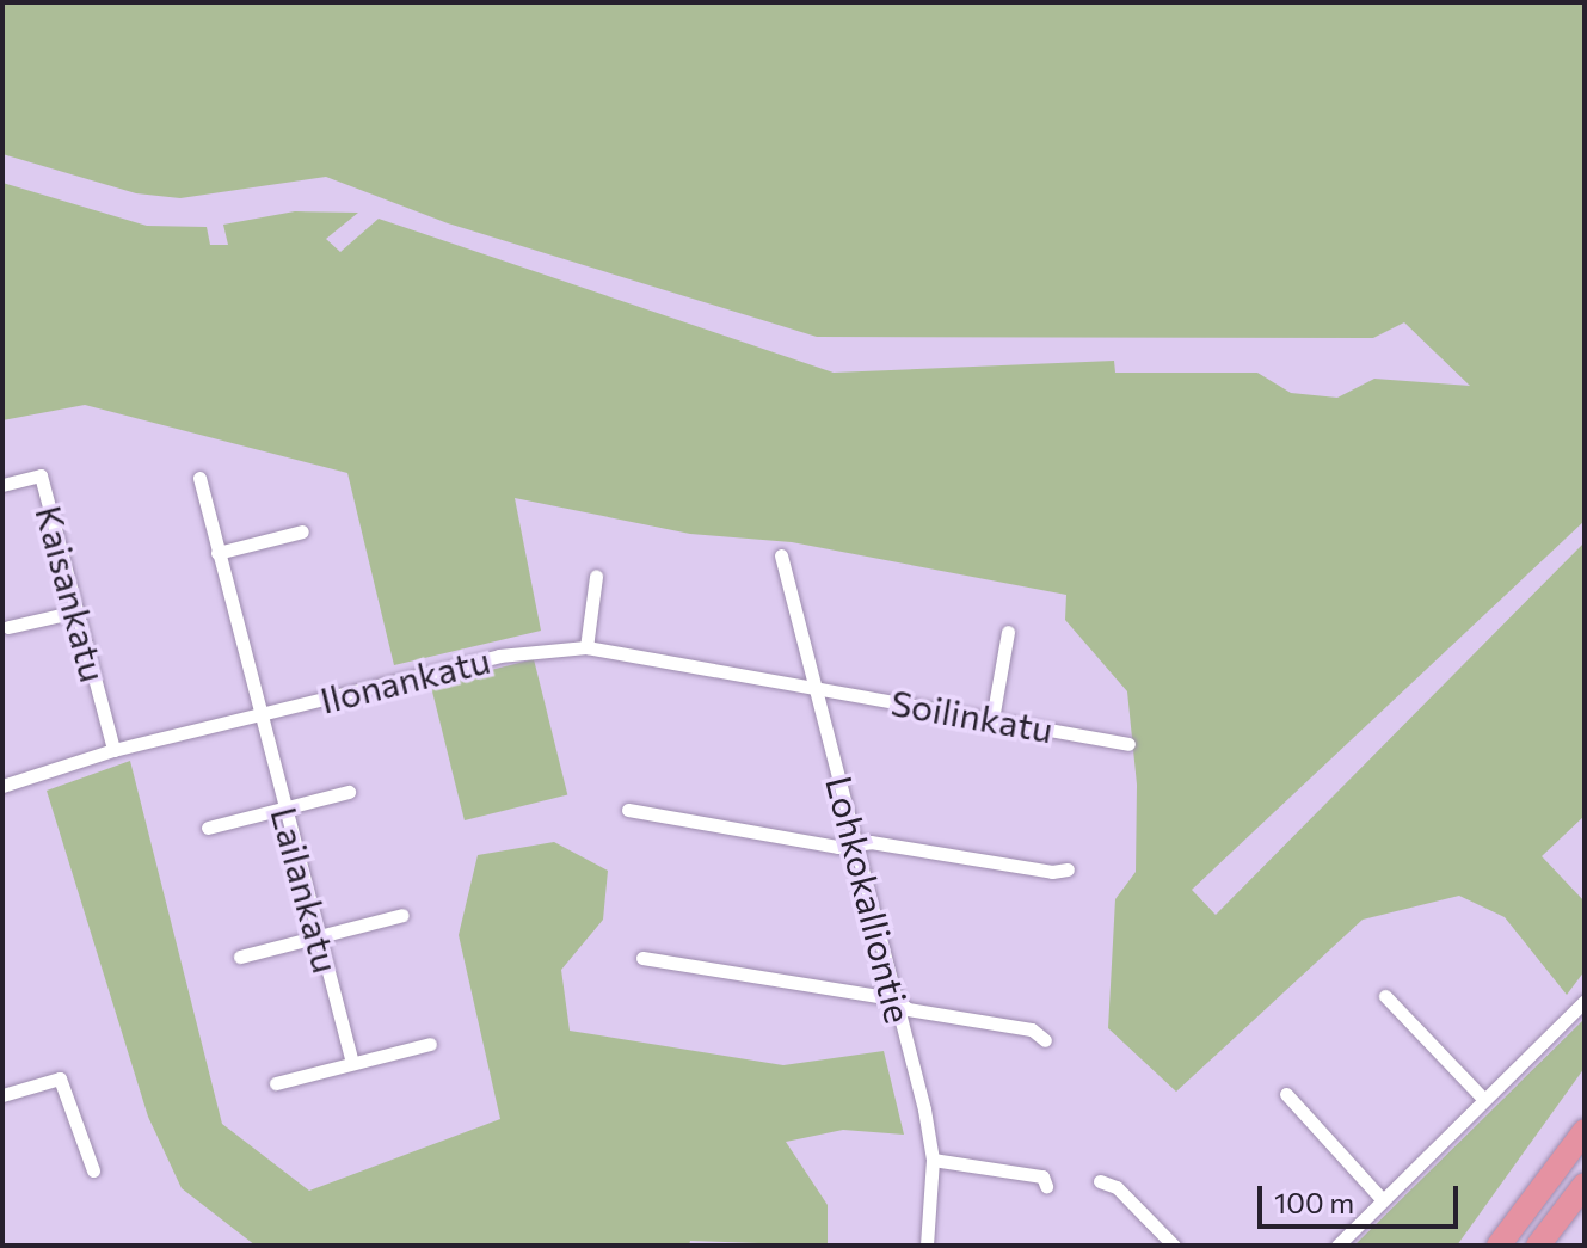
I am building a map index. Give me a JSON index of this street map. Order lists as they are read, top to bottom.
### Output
{
  "streets": {
    "street": [
      "Kaisankatu",
      "Ilonankatu",
      "Soilinkatu",
      "Lailankatu",
      "Lohkokalliontie"
    ]
  },
  "crossings": [
    ["Kaisankatu", "Ilonankatu"],
    ["Ilonankatu", "Soilinkatu"],
    ["Ilonankatu", "Lailankatu"],
    ["Ilonankatu", "Lohkokalliontie"],
    ["Soilinkatu", "Lohkokalliontie"]
  ],
  "scale_bar": "100 m"
}
